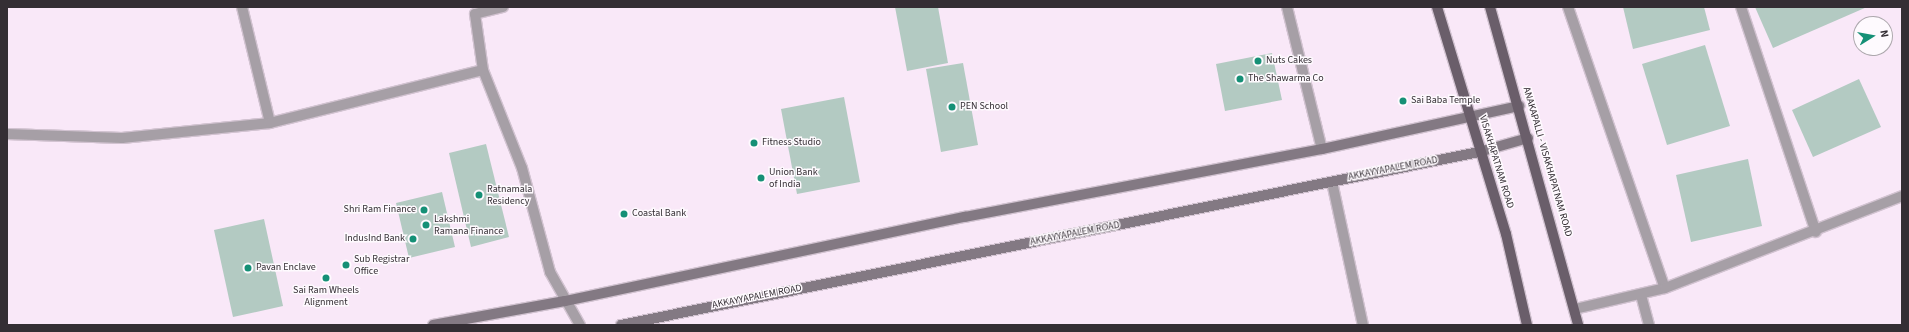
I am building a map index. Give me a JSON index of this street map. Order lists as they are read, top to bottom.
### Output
{
  "streets": {
    "main road": ["VISAKHAPATNAM ROAD", "ANAKAPALLI - VISAKHAPATNAM ROAD", "AKKAYYAPALEM ROAD"]
  },
  "crossings": [
    ["VISAKHAPATNAM ROAD", "AKKAYYAPALEM ROAD"],
    ["ANAKAPALLI - VISAKHAPATNAM ROAD", "AKKAYYAPALEM ROAD"]
  ],
  "places": [
    "Nuts Cakes",
    "The Shawarma Co",
    "Sai Baba Temple",
    "PEN School",
    "Fitness Studio",
    "Union Bank of India",
    "Ratnamala Residency",
    "Shri Ram Finance",
    "Coastal Bank",
    "Lakshmi Ramana Finance",
    "IndusInd Bank",
    "Sub Registrar Office",
    "Pavan Enclave",
    "Sai Ram Wheels Alignment"
  ],
  "north": "right"
}
